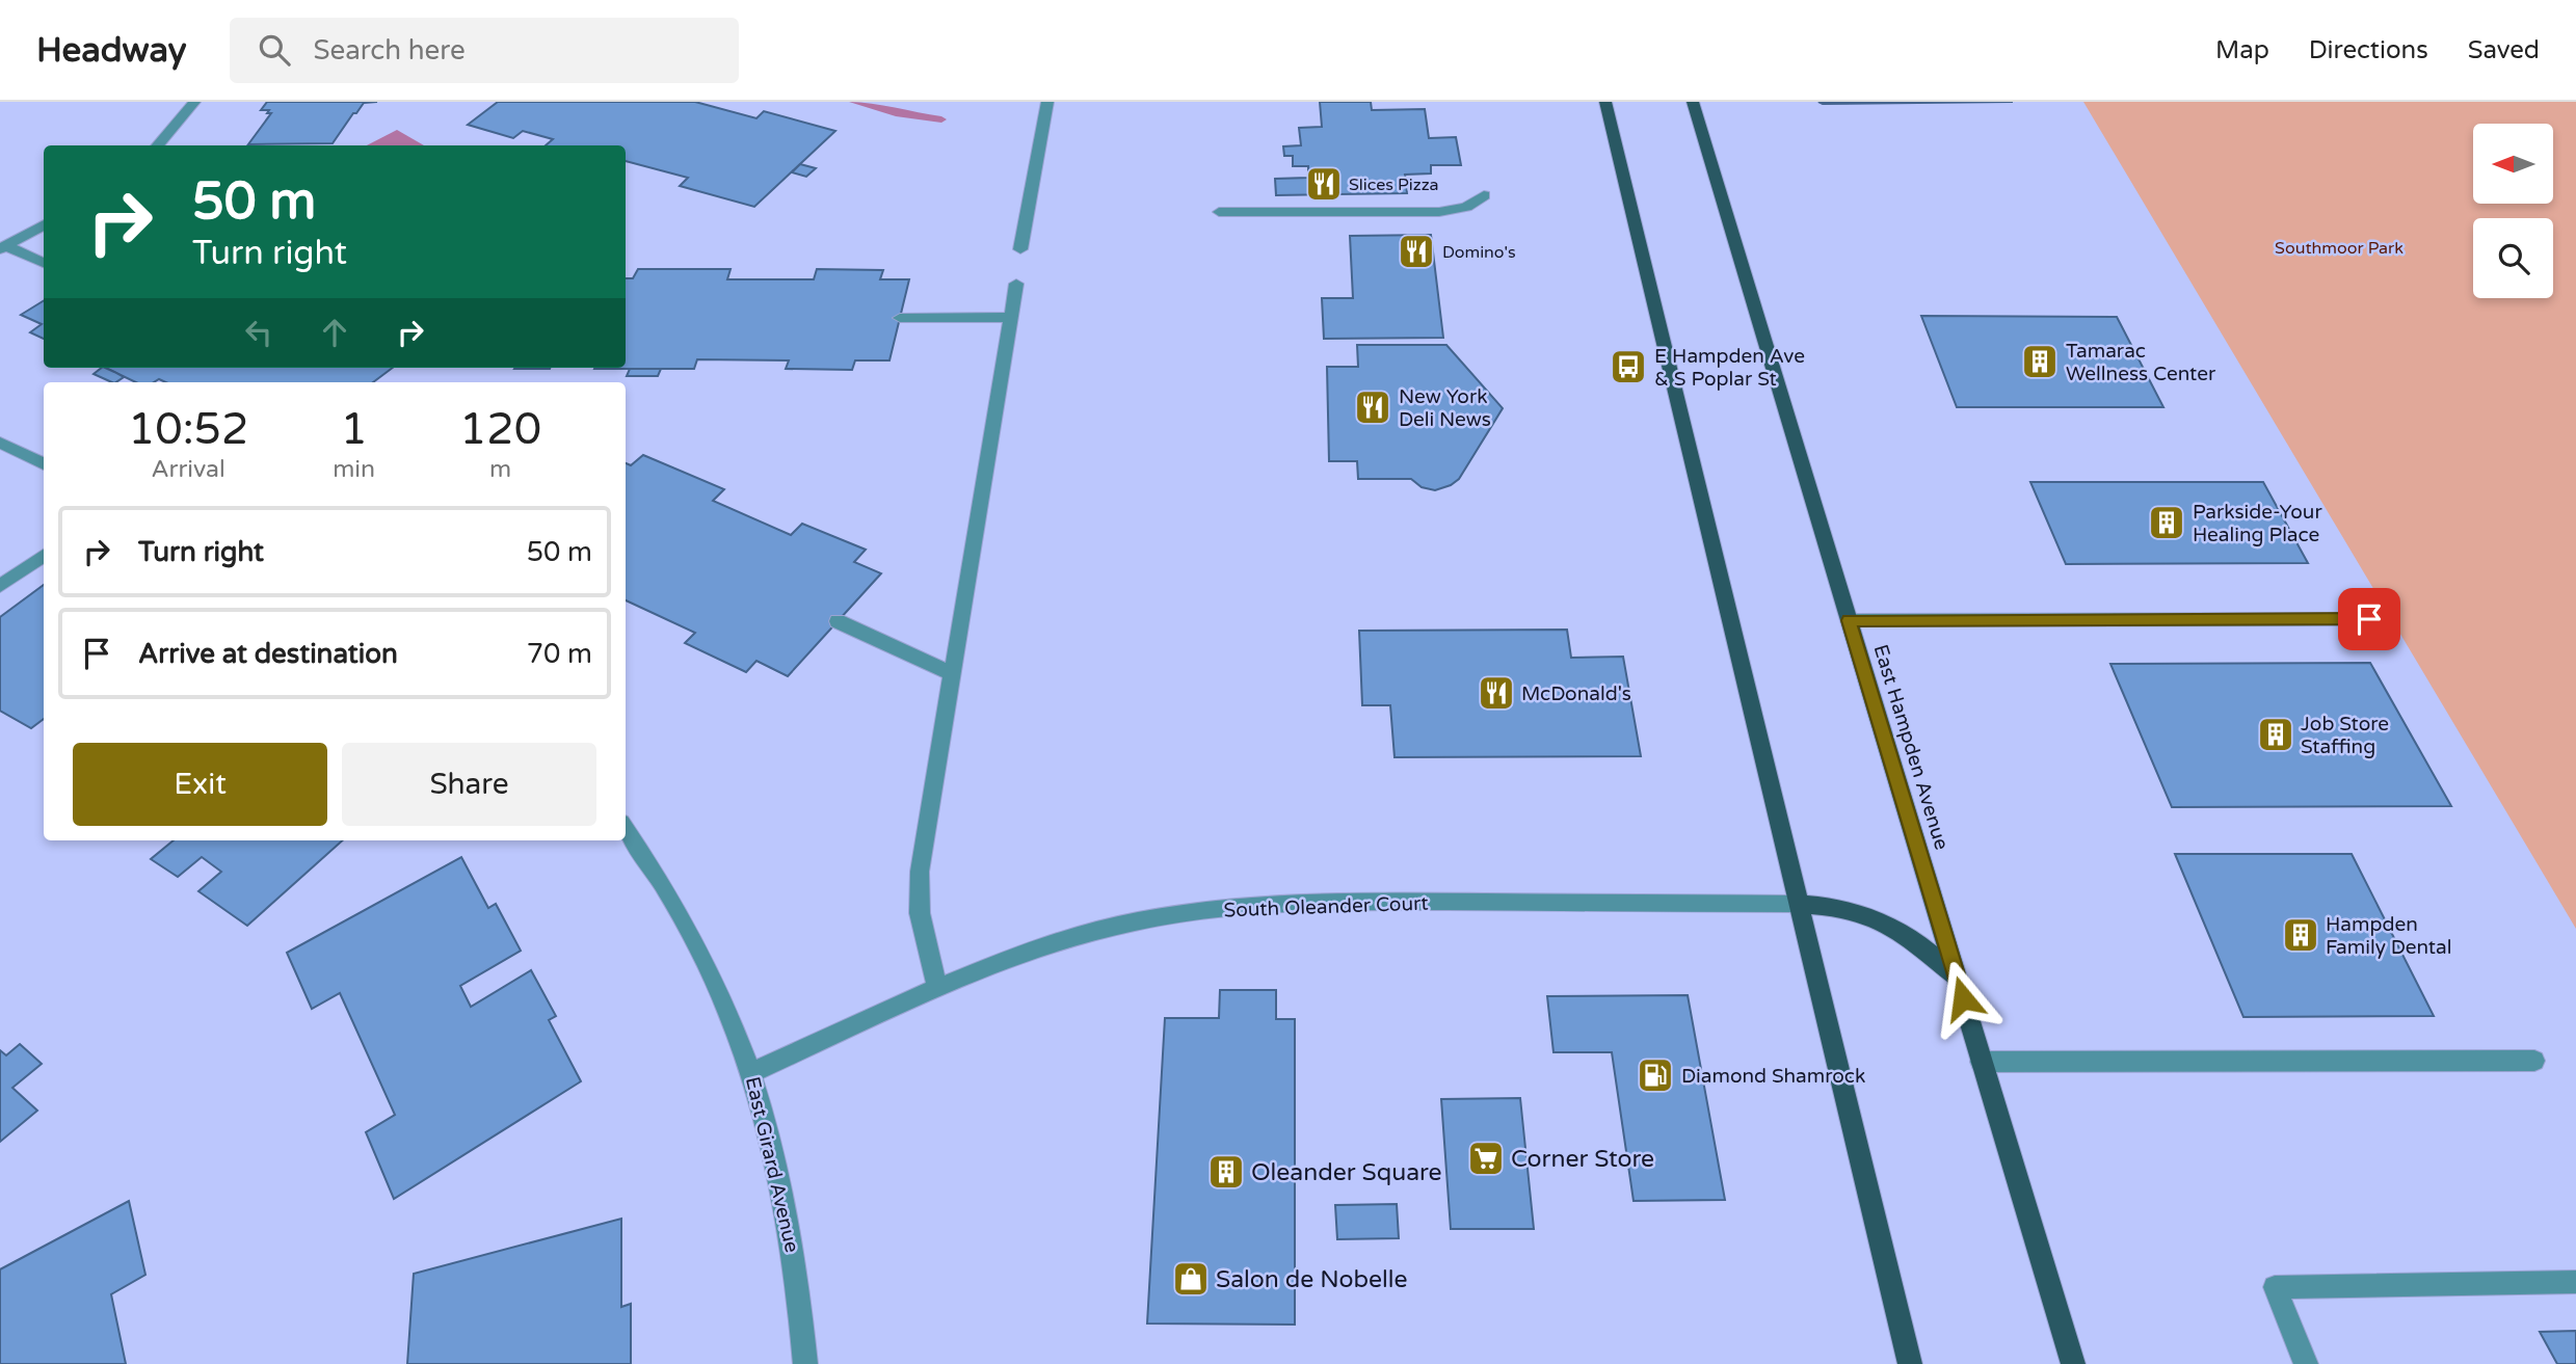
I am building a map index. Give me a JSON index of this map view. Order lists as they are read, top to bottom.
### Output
{
  "streets": {
    "main road": ["East Hampden Avenue"],
    "street": ["South Oleander Court", "East Girard Avenue"]
  },
  "crossings": [
    ["South Oleander Court", "East Girard Avenue"]
  ],
  "parks": ["Southmoor Park"],
  "places": {
    "restaurant": [
      "Slices Pizza",
      "Domino's",
      "New York Deli News",
      "McDonald's"
    ],
    "building": [
      "Tamarac Wellness Center",
      "Parkside-Your Healing Place",
      "Job Store Staffing",
      "Hampden Family Dental",
      "Oleander Square"
    ],
    "bus stop": ["E Hampden Ave & S Poplar St"],
    "fuel station": ["Diamond Shamrock"],
    "supermarket": ["Corner Store"],
    "shop": ["Salon de Nobelle"]
  },
  "north": "left",
  "page": {
    "header": "Headway",
    "search": "Search here",
    "nav": ["Map", "Directions", "Saved"],
    "turn": ["50 m", "Turn right"],
    "eta": [
      "10:52",
      "Arrival",
      "1",
      "min",
      "120",
      "m"
    ],
    "list": [
      {
        "name": "Turn right",
        "value": "50 m"
      },
      {
        "name": "Arrive at destination",
        "value": "70 m"
      }
    ],
    "buttons": ["Exit", "Share"]
  }
}
